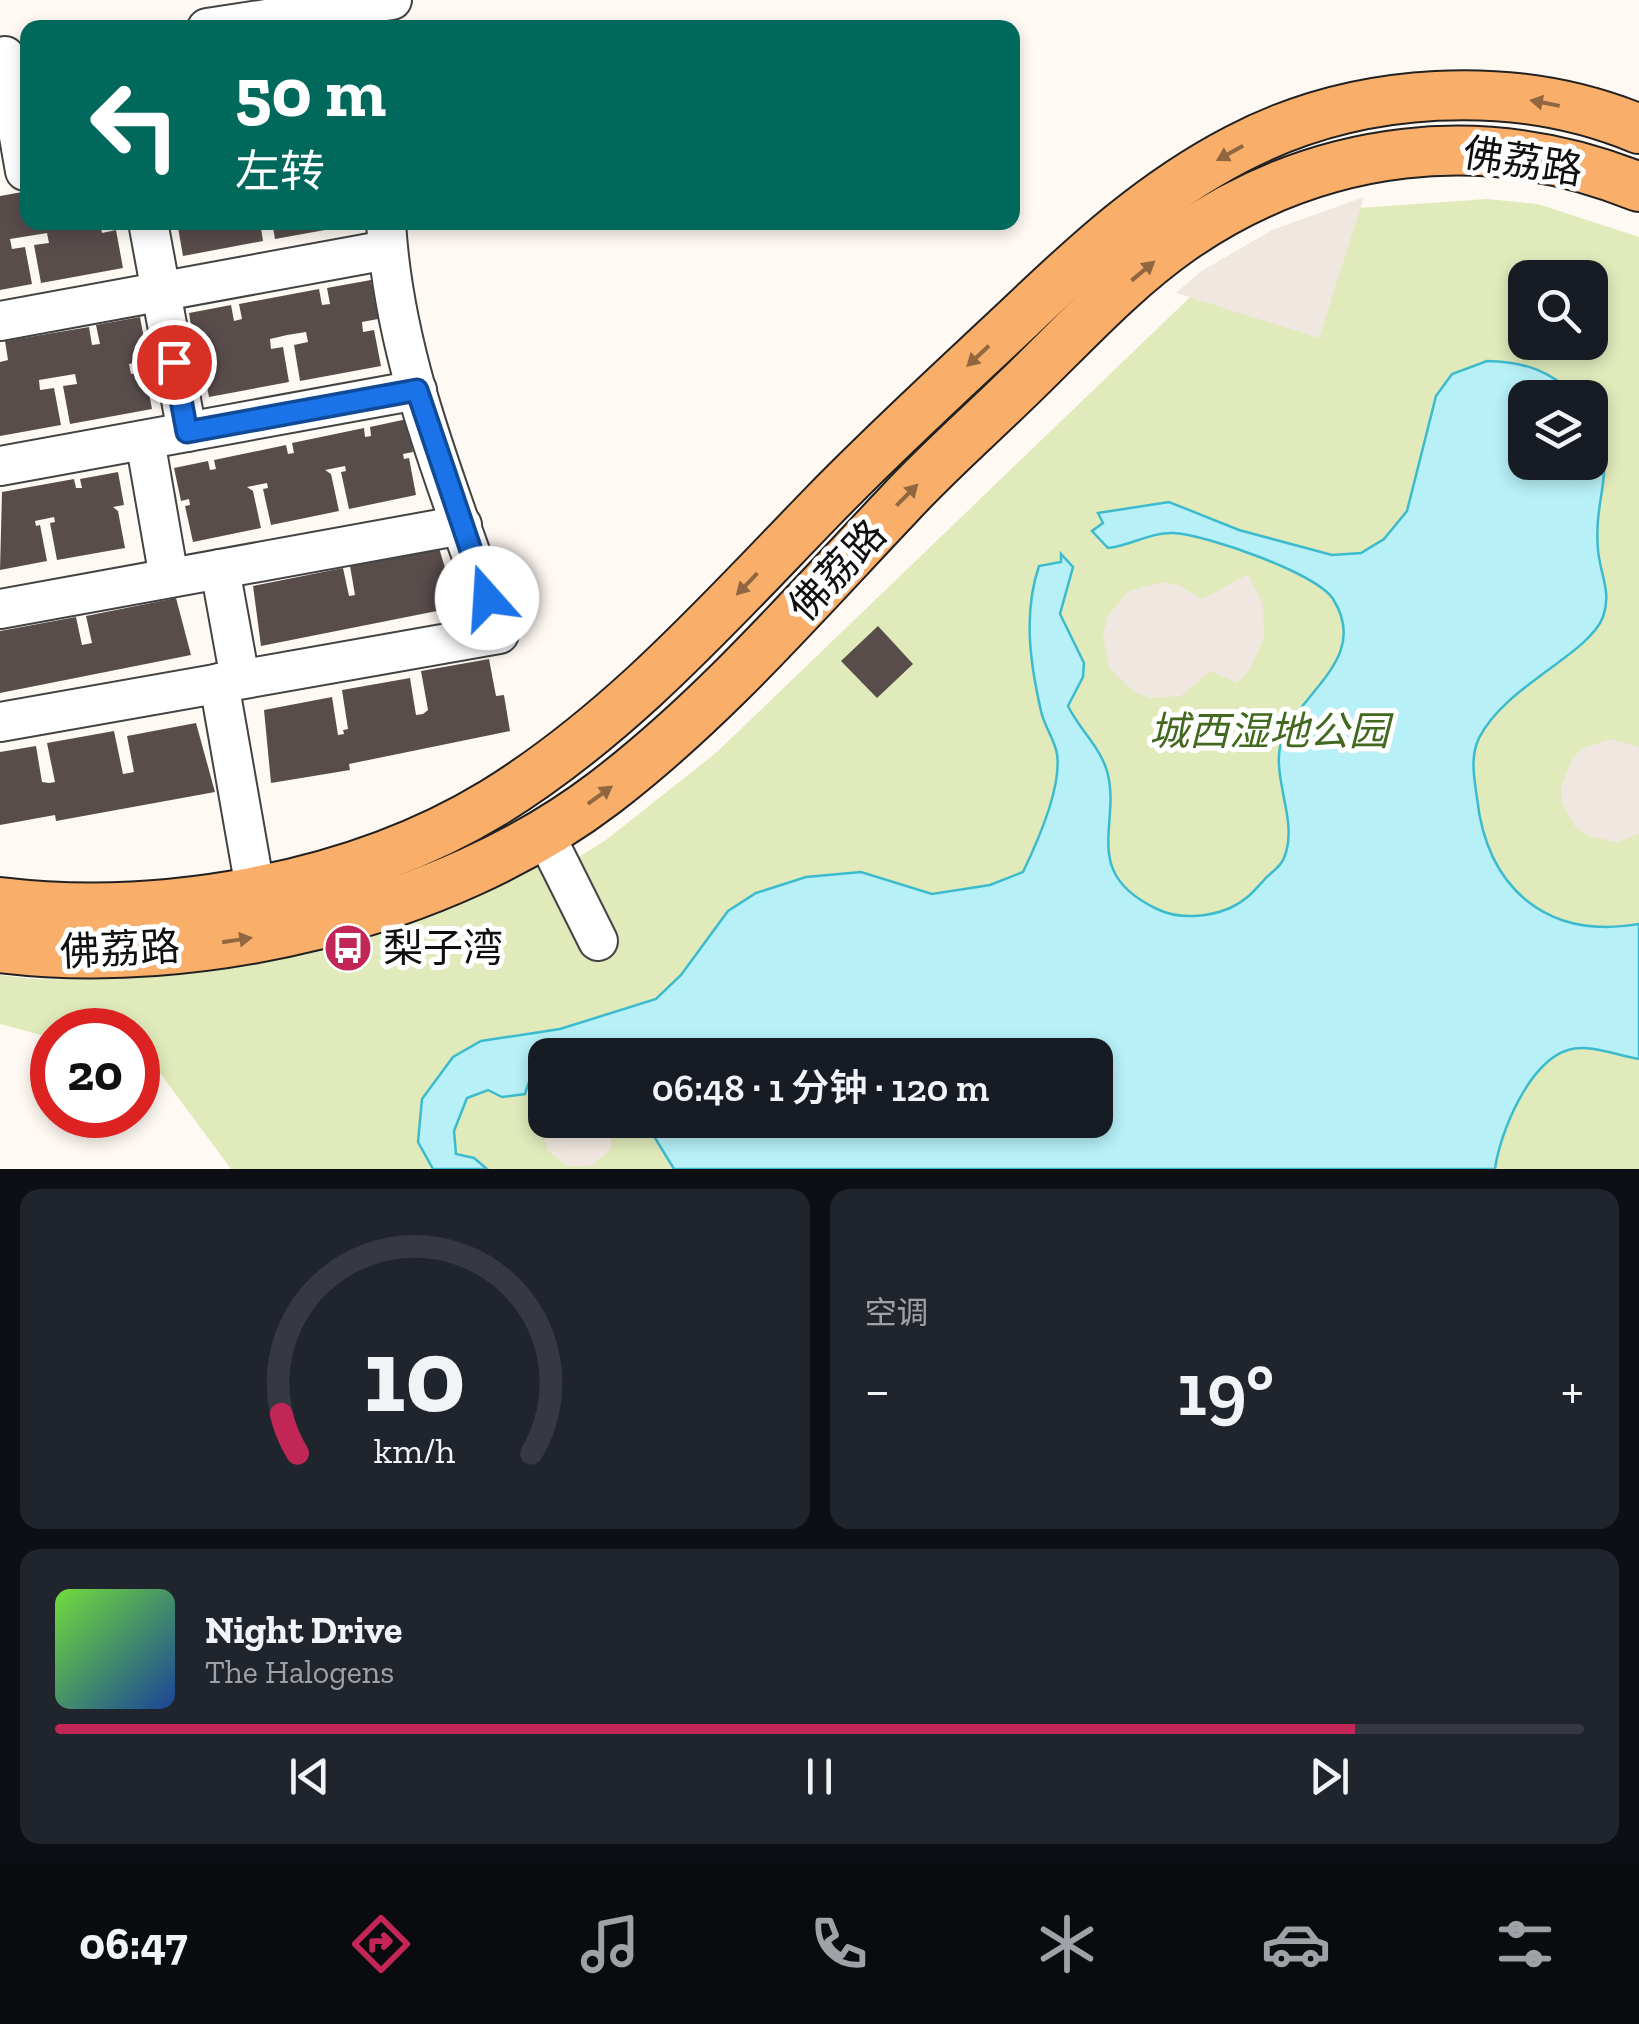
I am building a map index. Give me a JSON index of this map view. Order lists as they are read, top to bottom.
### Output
{
  "streets": {
    "main road": ["佛荔路"]
  },
  "parks": ["城西湿地公园"],
  "places": {
    "bus stop": ["梨子湾"]
  },
  "page": {
    "turn": ["50 m", "左转"],
    "limit": "20",
    "trip": "06:48 · 1 分钟 · 120 m",
    "tile": "空调",
    "heat": ["−", "19°", "+"],
    "song": ["Night Drive", "The Halogens"],
    "tabs": "06:47",
    "gauge": ["10", "km/h"]
  }
}
